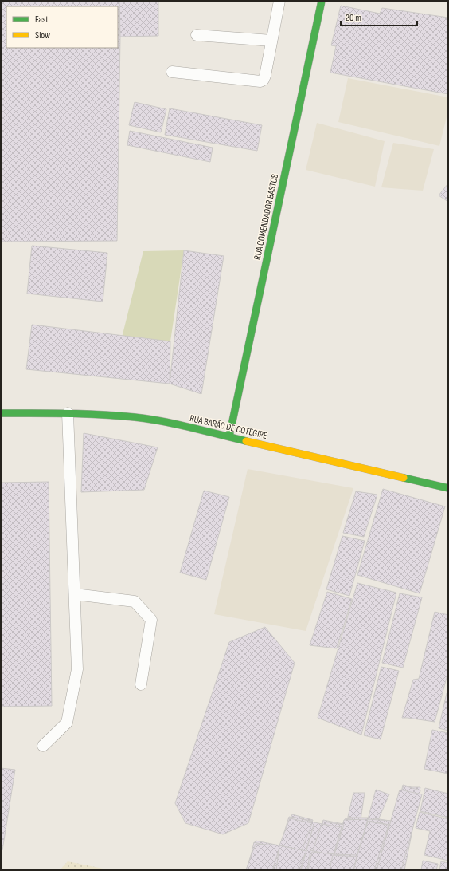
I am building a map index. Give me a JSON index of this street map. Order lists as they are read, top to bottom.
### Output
{
  "streets": {
    "street": ["RUA COMENDADOR BASTOS", "RUA BARÃO DE COTEGIPE"]
  },
  "crossings": [
    ["RUA COMENDADOR BASTOS", "RUA BARÃO DE COTEGIPE"]
  ],
  "legend": ["Fast", "Slow"],
  "scale_bar": "20 m"
}
